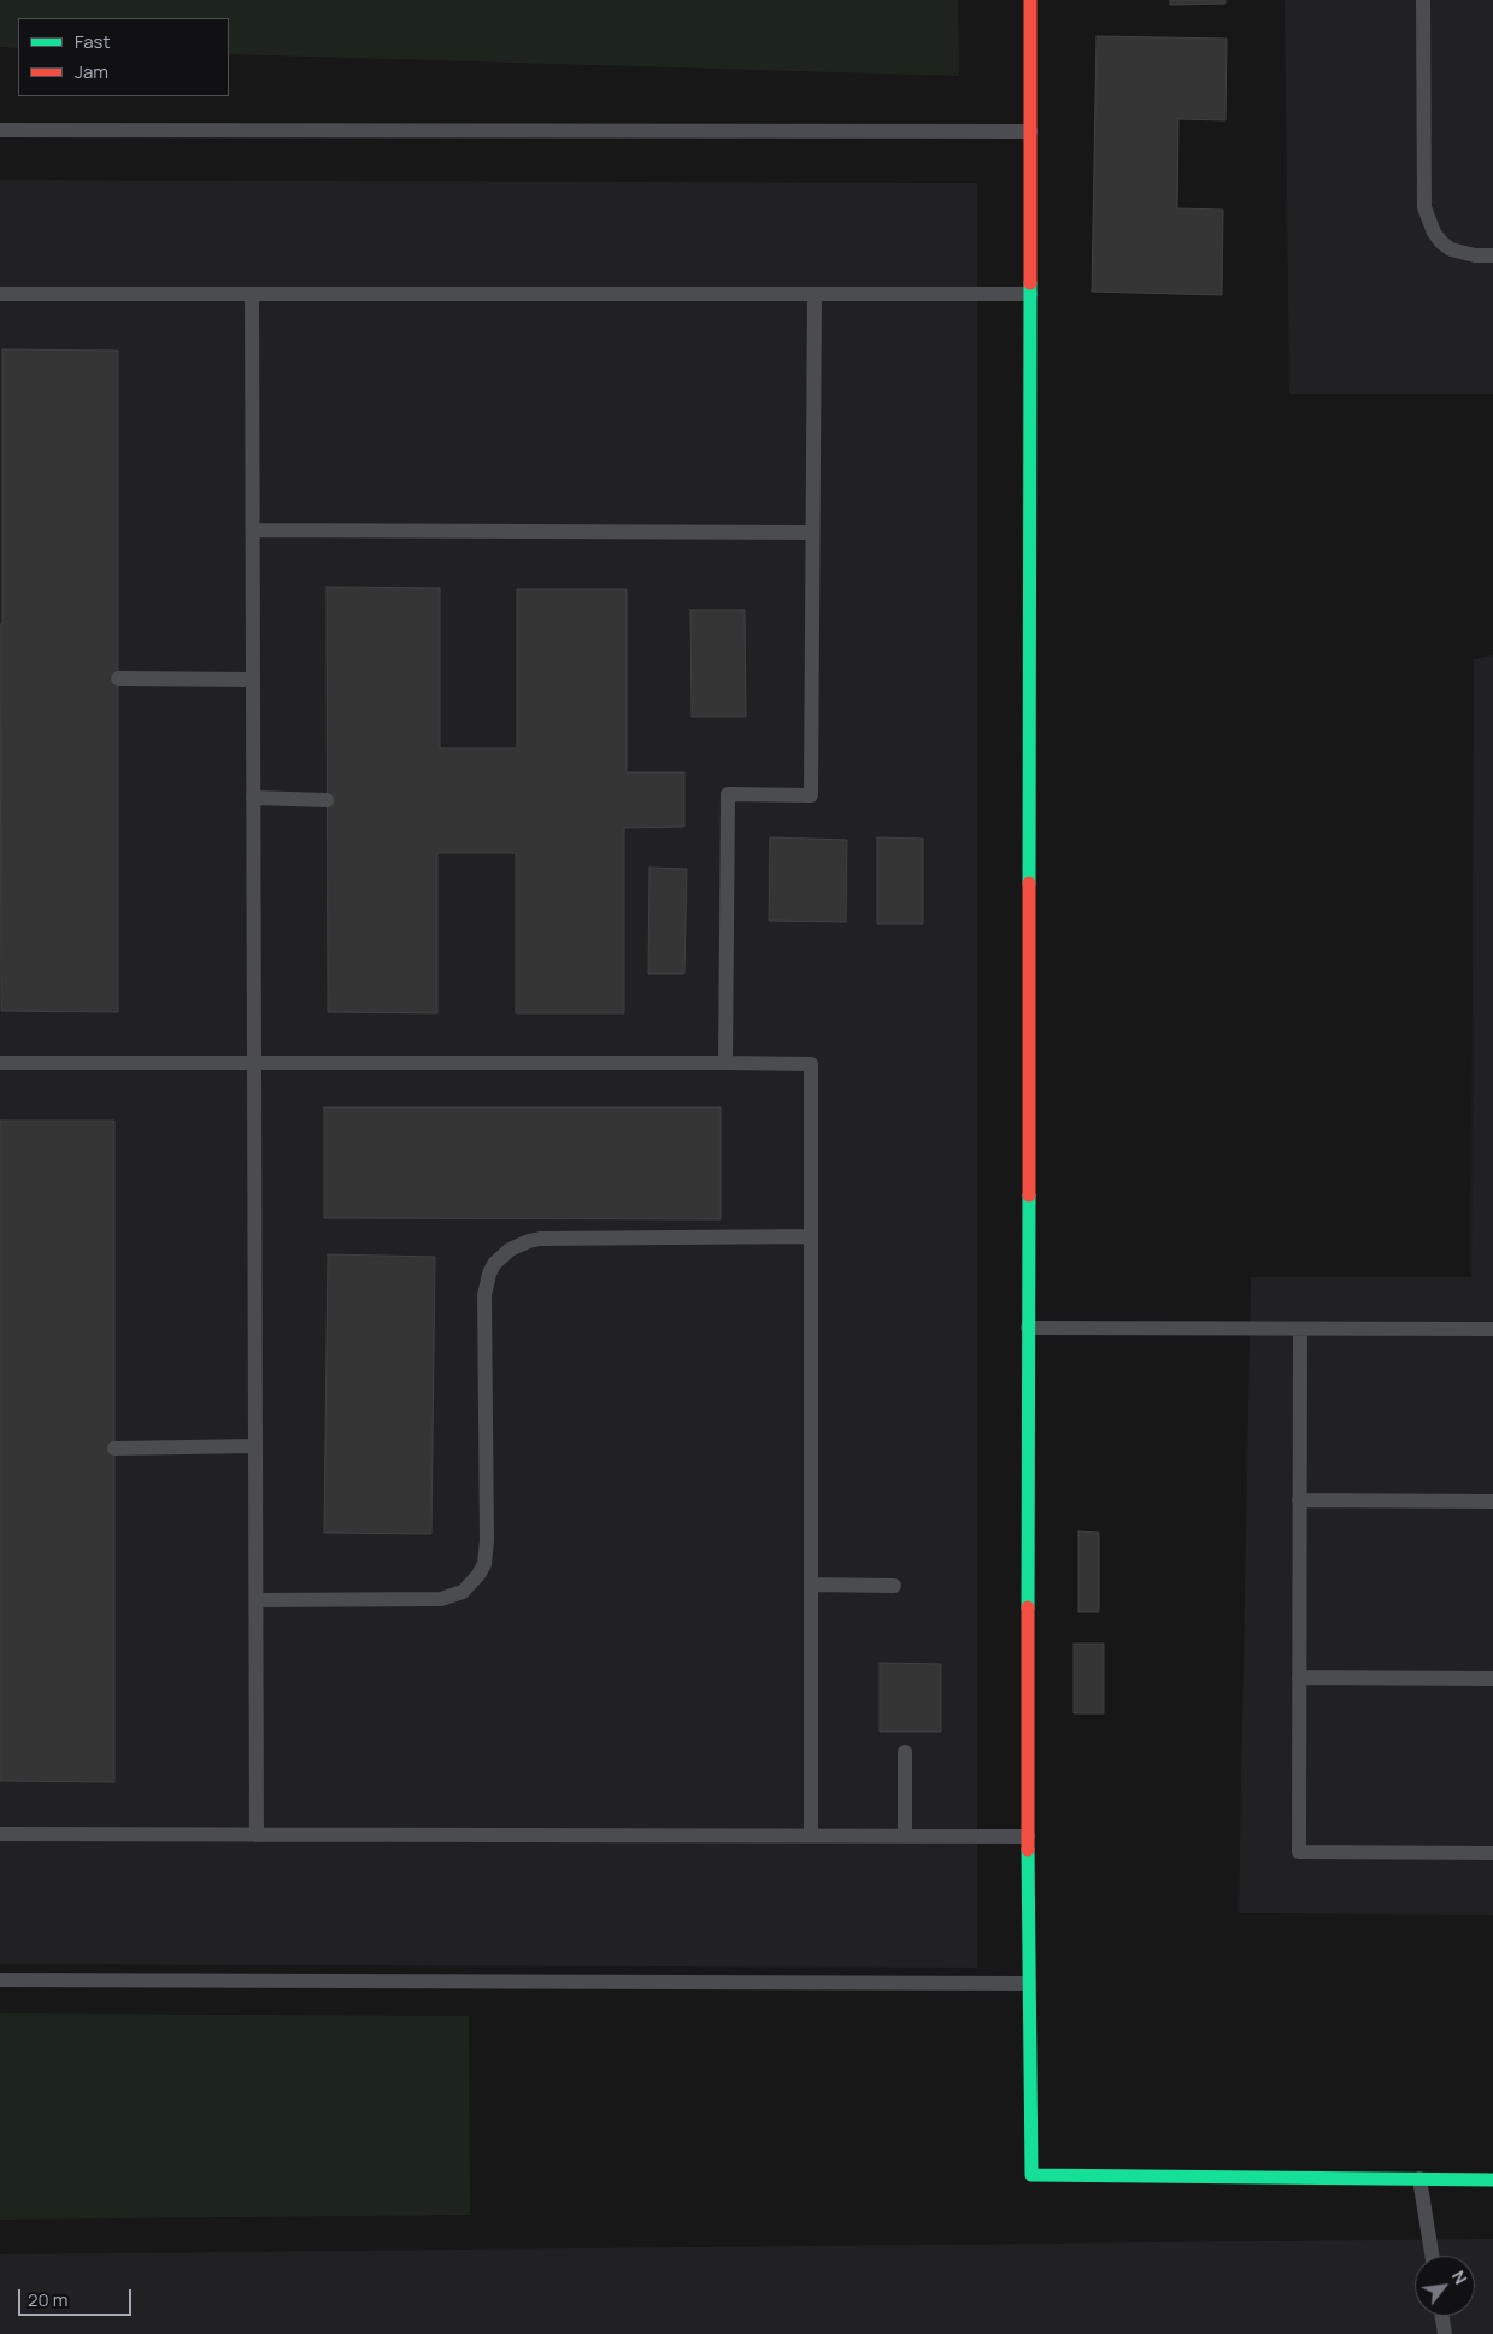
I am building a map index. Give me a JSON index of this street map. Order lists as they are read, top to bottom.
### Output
{
  "legend": ["Fast", "Jam"],
  "scale_bar": "20 m",
  "north": "top right"
}
